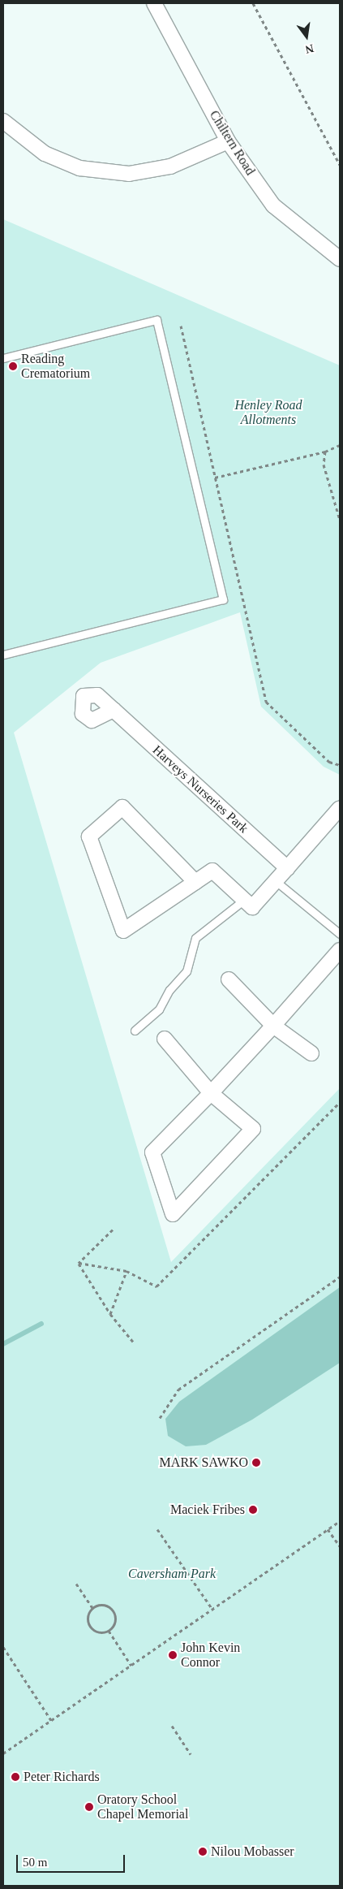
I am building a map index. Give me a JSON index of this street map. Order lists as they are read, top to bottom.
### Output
{
  "streets": {
    "street": ["Chiltern Road", "Harveys Nurseries Park"]
  },
  "parks": ["Henley Road Allotments", "Caversham Park"],
  "places": [
    "Reading Crematorium",
    "MARK SAWKO",
    "Maciek Fribes",
    "John Kevin Connor",
    "Peter Richards",
    "Oratory School Chapel Memorial",
    "Nilou Mobasser"
  ],
  "scale_bar": "50 m",
  "north": "bottom"
}
